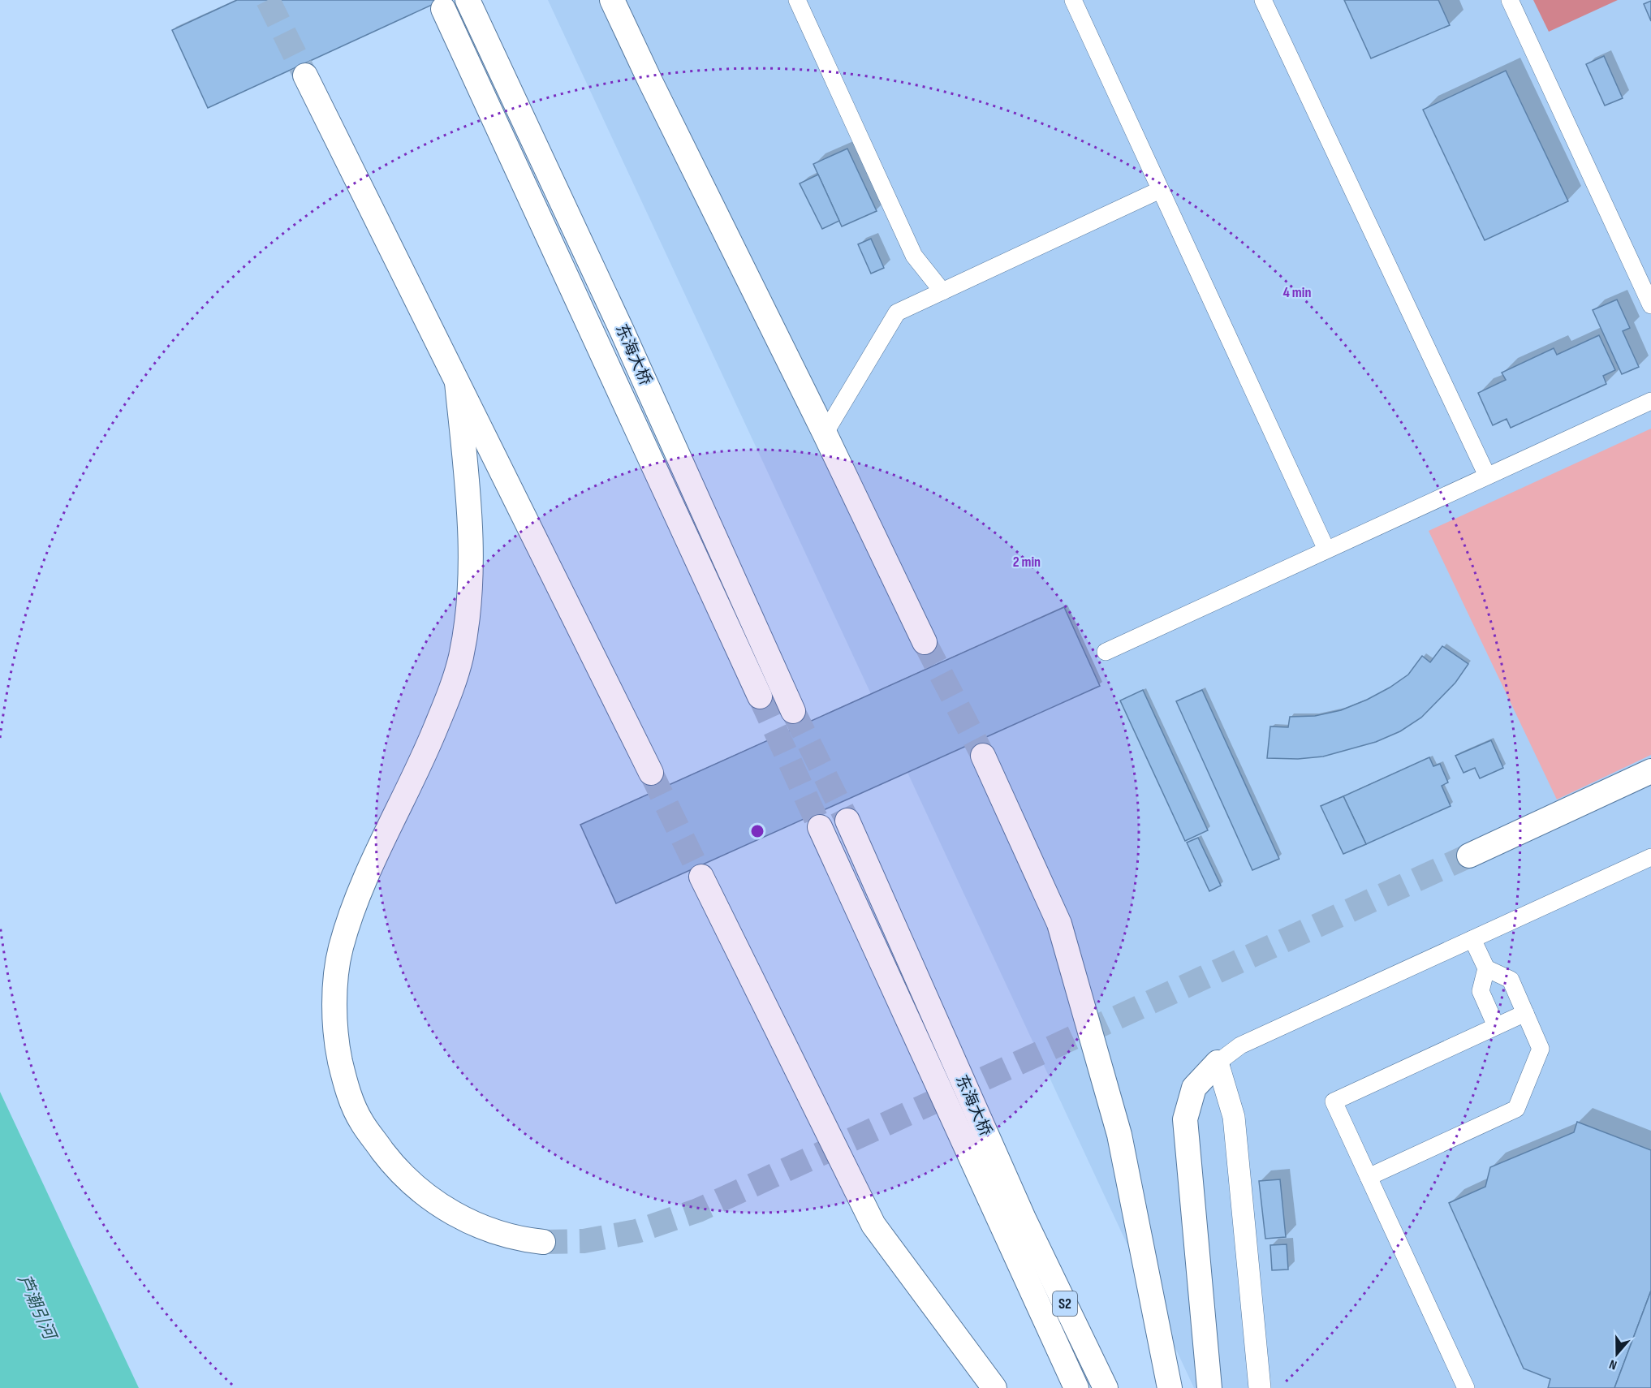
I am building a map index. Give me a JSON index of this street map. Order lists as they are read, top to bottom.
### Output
{
  "streets": {
    "highway": ["东海大桥", "S2"]
  },
  "water": ["芦潮引河"],
  "north": "bottom",
  "rings": ["4 min", "2 min"]
}
